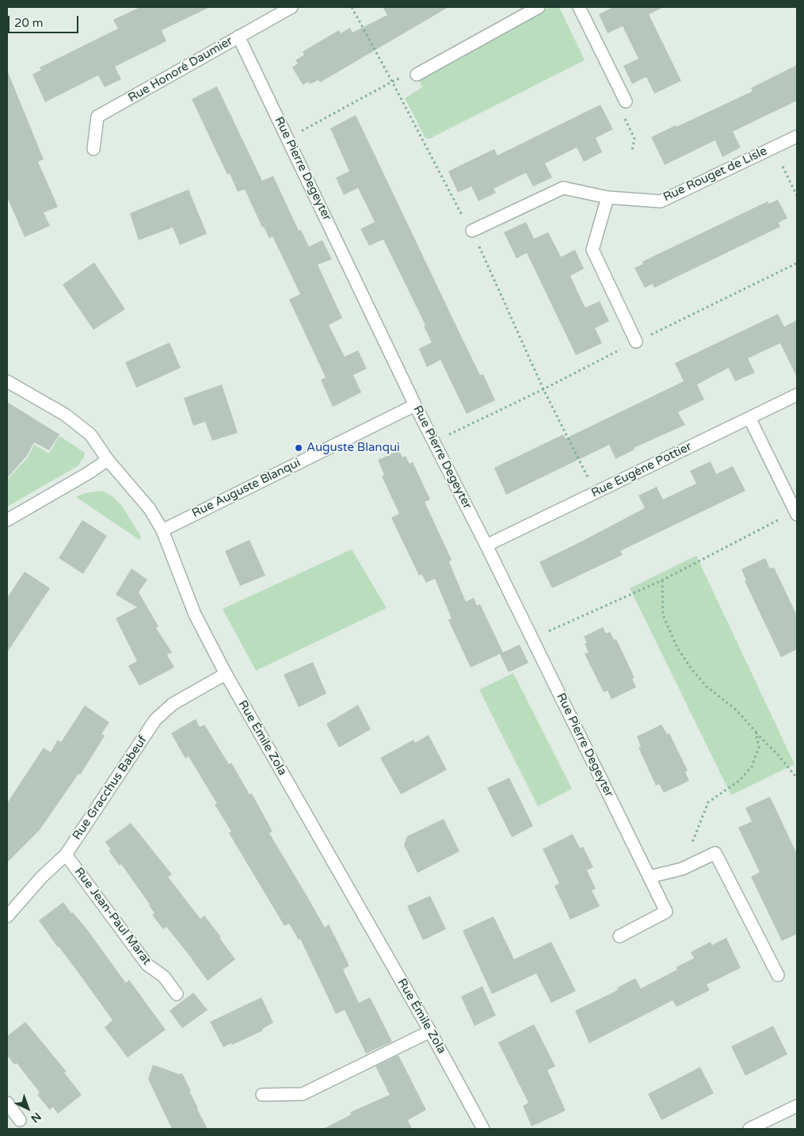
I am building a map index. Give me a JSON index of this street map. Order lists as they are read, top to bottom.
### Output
{
  "streets": {
    "street": [
      "Rue Honoré Daumier",
      "Rue Pierre Degeyter",
      "Rue Rouget de Lisle",
      "Rue Eugène Pottier",
      "Rue Auguste Blanqui",
      "Rue Émile Zola",
      "Rue Gracchus Babeuf",
      "Rue Jean-Paul Marat"
    ]
  },
  "crossings": [
    ["Rue Honoré Daumier", "Rue Pierre Degeyter"],
    ["Rue Pierre Degeyter", "Rue Eugène Pottier"],
    ["Rue Pierre Degeyter", "Rue Auguste Blanqui"],
    ["Rue Auguste Blanqui", "Rue Émile Zola"],
    ["Rue Émile Zola", "Rue Gracchus Babeuf"],
    ["Rue Gracchus Babeuf", "Rue Jean-Paul Marat"]
  ],
  "places": ["Auguste Blanqui"],
  "scale_bar": "20 m",
  "north": "bottom right"
}
